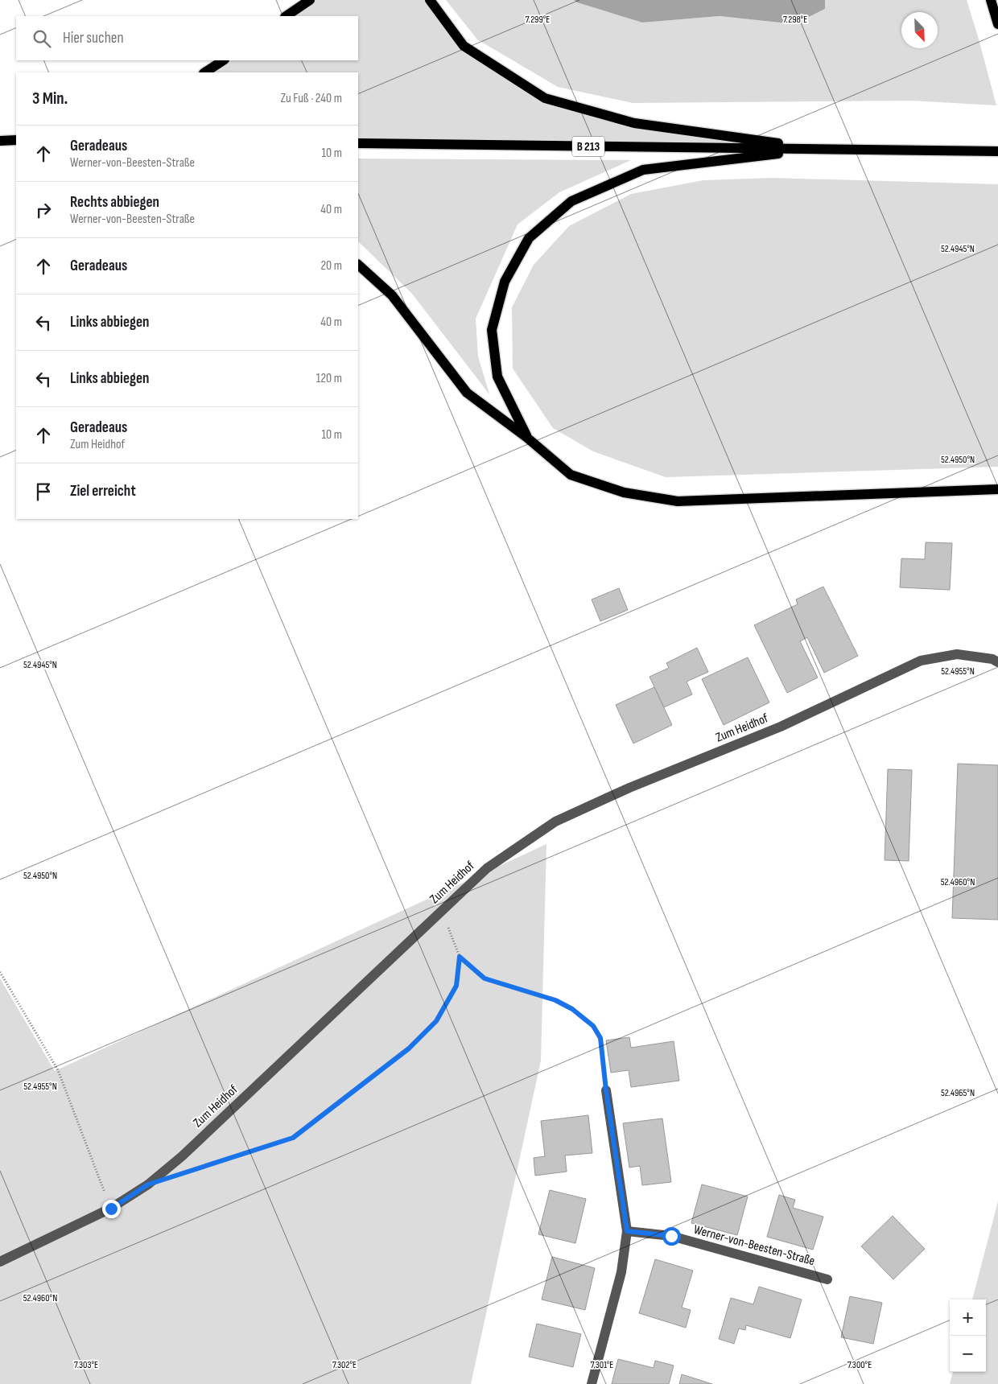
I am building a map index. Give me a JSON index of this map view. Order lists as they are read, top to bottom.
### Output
{
  "streets": {
    "main road": ["B 213"],
    "street": ["Zum Heidhof", "Werner-von-Beesten-Straße"]
  },
  "north": "bottom right",
  "page": {
    "search": "Hier suchen",
    "heading": ["3 Min.", "Zu Fuß · 240 m"],
    "list": [
      ["Geradeaus", "Werner-von-Beesten-Straße", "10 m"],
      ["Rechts abbiegen", "Werner-von-Beesten-Straße", "40 m"],
      ["Geradeaus", "20 m"],
      ["Links abbiegen", "40 m"],
      ["Links abbiegen", "120 m"],
      ["Geradeaus", "Zum Heidhof", "10 m"],
      "Ziel erreicht"
    ],
    "map_buttons": ["+", "−"]
  },
  "coordinates": [
    "7.299°E",
    "7.298°E",
    "52.4945°N",
    "52.4950°N",
    "52.4955°N",
    "52.4960°N",
    "52.4965°N",
    "7.303°E",
    "7.302°E",
    "7.301°E",
    "7.300°E"
  ]
}
